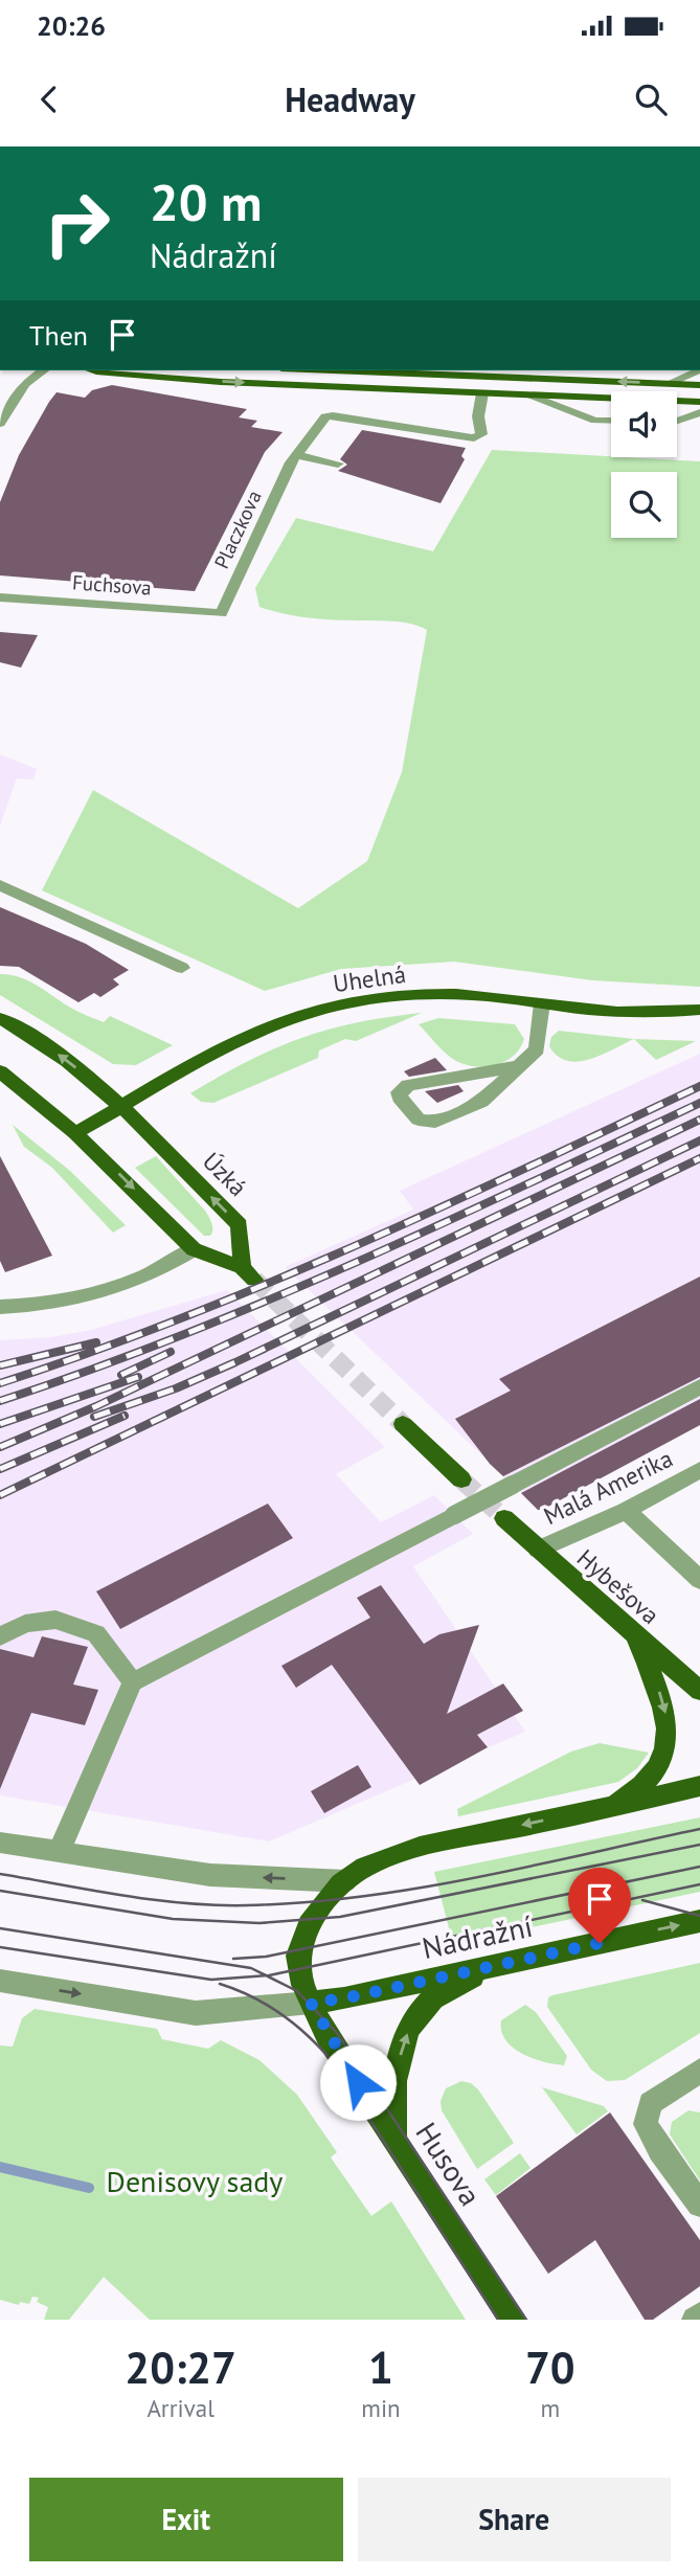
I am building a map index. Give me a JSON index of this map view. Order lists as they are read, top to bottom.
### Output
{
  "streets": {
    "main road": [
      "Uhelná",
      "Úzká",
      "Hybešova",
      "Nádražní",
      "Husova"
    ],
    "street": ["Placzkova", "Fuchsova", "Malá Amerika"]
  },
  "crossings": [
    ["Placzkova", "Fuchsova"],
    ["Uhelná", "Úzká"],
    ["Malá Amerika", "Hybešova"],
    ["Nádražní", "Husova"]
  ],
  "parks": ["Denisovy sady"],
  "page": {
    "status": "20:26",
    "header": "Headway",
    "turn": ["20 m", "Nádražní"],
    "then": "Then",
    "eta": [
      "20:27",
      "Arrival",
      "1",
      "min",
      "70",
      "m"
    ],
    "buttons": ["Exit", "Share"]
  }
}
